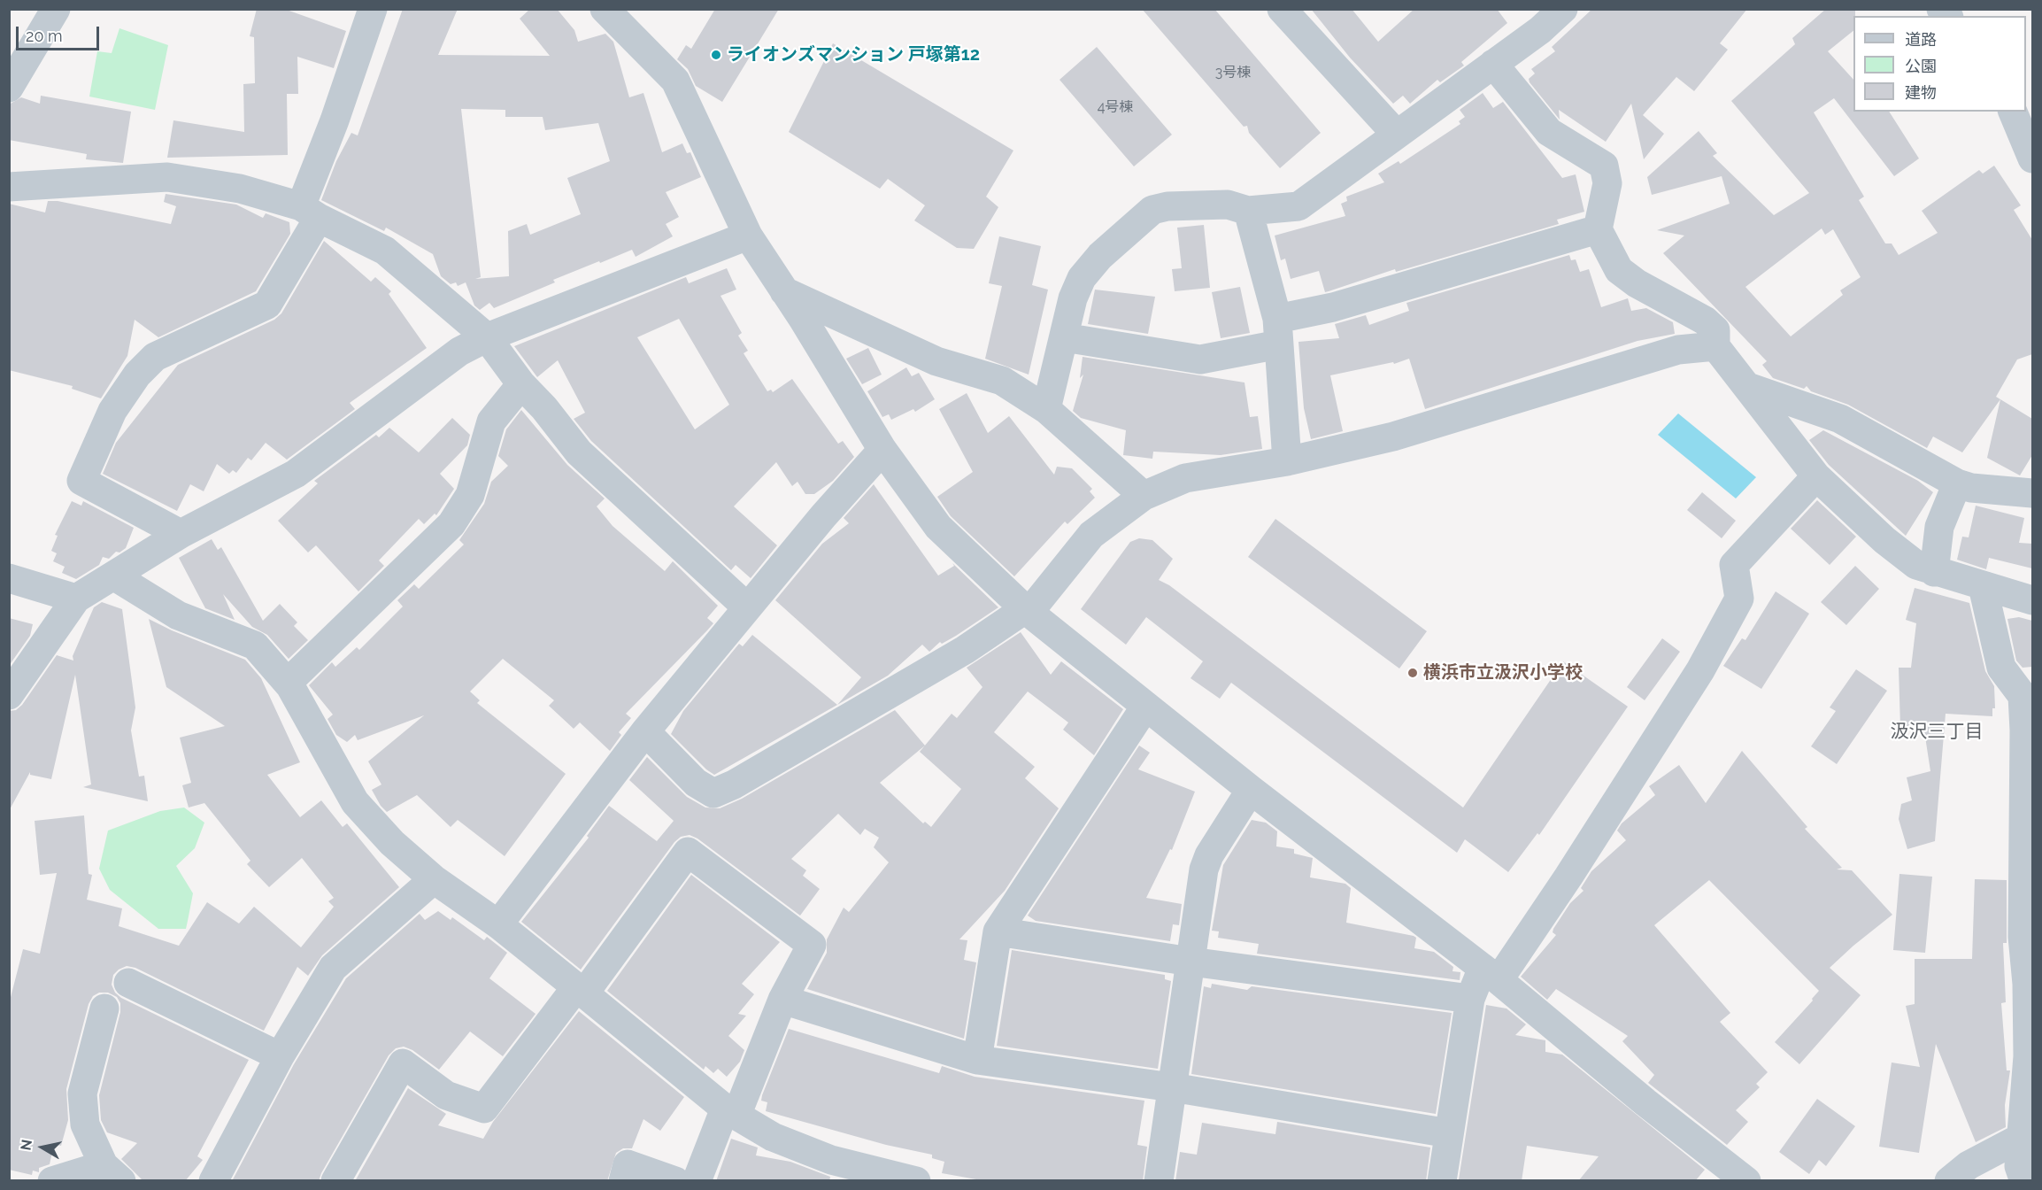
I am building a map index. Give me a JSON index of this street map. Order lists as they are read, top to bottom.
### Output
{
  "districts": ["汲沢三丁目"],
  "places": ["ライオンズマンション 戸塚第12", "横浜市立汲沢小学校"],
  "house_numbers": ["3号棟", "4号棟"],
  "legend": ["道路", "公園", "建物"],
  "scale_bar": "20 m",
  "north": "left"
}
